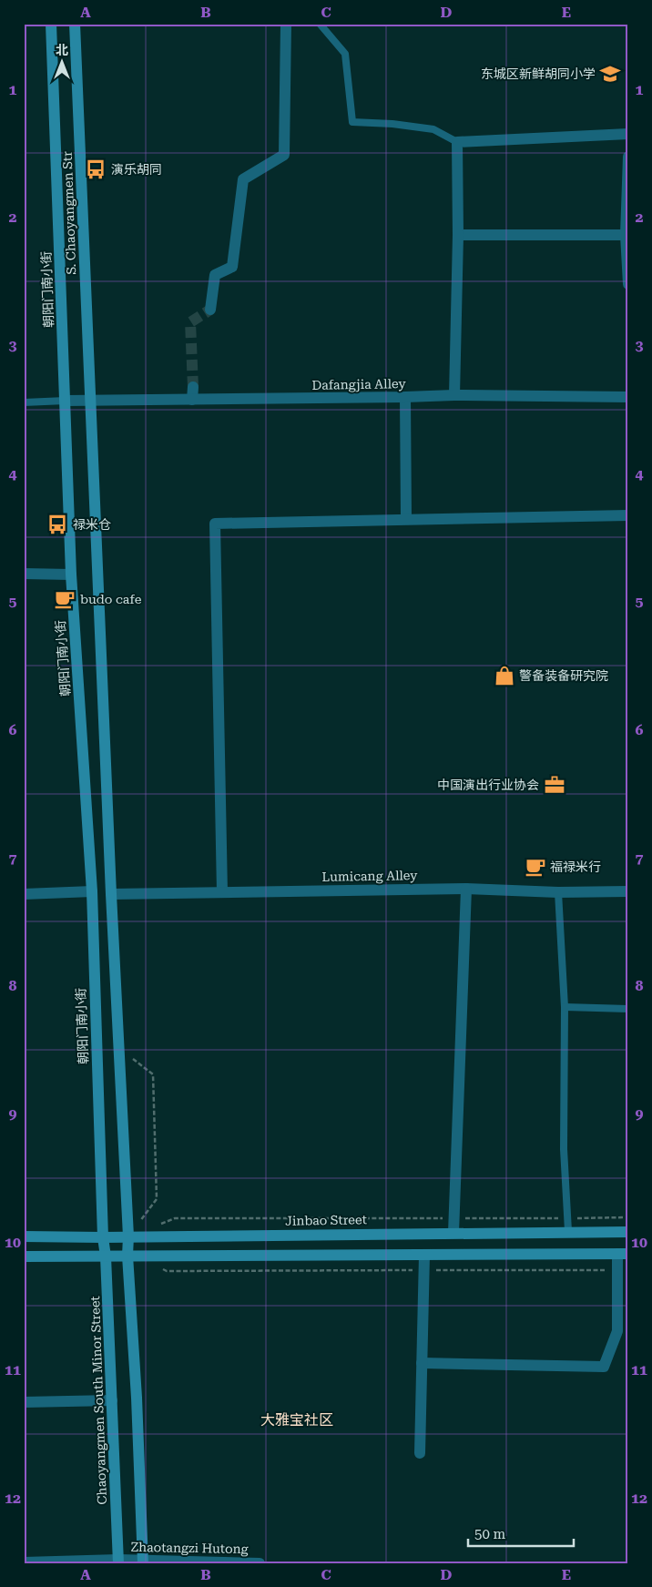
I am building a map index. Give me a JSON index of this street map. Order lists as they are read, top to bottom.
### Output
{
  "streets": {
    "main road": [
      "S. Chaoyangmen Str",
      "朝阳门南小街",
      "Jinbao Street",
      "Chaoyangmen South Minor Street"
    ],
    "street": ["Dafangjia Alley", "Lumicang Alley", "Zhaotangzi Hutong"]
  },
  "crossings": [
    ["S. Chaoyangmen Str", "Dafangjia Alley"],
    ["朝阳门南小街", "Dafangjia Alley"],
    ["朝阳门南小街", "Jinbao Street"],
    ["朝阳门南小街", "Chaoyangmen South Minor Street"],
    ["Jinbao Street", "Chaoyangmen South Minor Street"],
    ["Chaoyangmen South Minor Street", "Zhaotangzi Hutong"]
  ],
  "districts": ["大雅宝社区"],
  "places": {
    "school or university": ["东城区新鲜胡同小学"],
    "bus stop": ["演乐胡同", "禄米仓"],
    "cafe": ["budo cafe", "福禄米行"],
    "shop": ["警备装备研究院"],
    "office": ["中国演出行业协会"]
  },
  "scale_bar": "50 m",
  "north": "top",
  "grid": {
    "columns": [
      "A",
      "B",
      "C",
      "D",
      "E"
    ],
    "rows": [
      "1",
      "2",
      "3",
      "4",
      "5",
      "6",
      "7",
      "8",
      "9",
      "10",
      "11",
      "12"
    ]
  }
}
